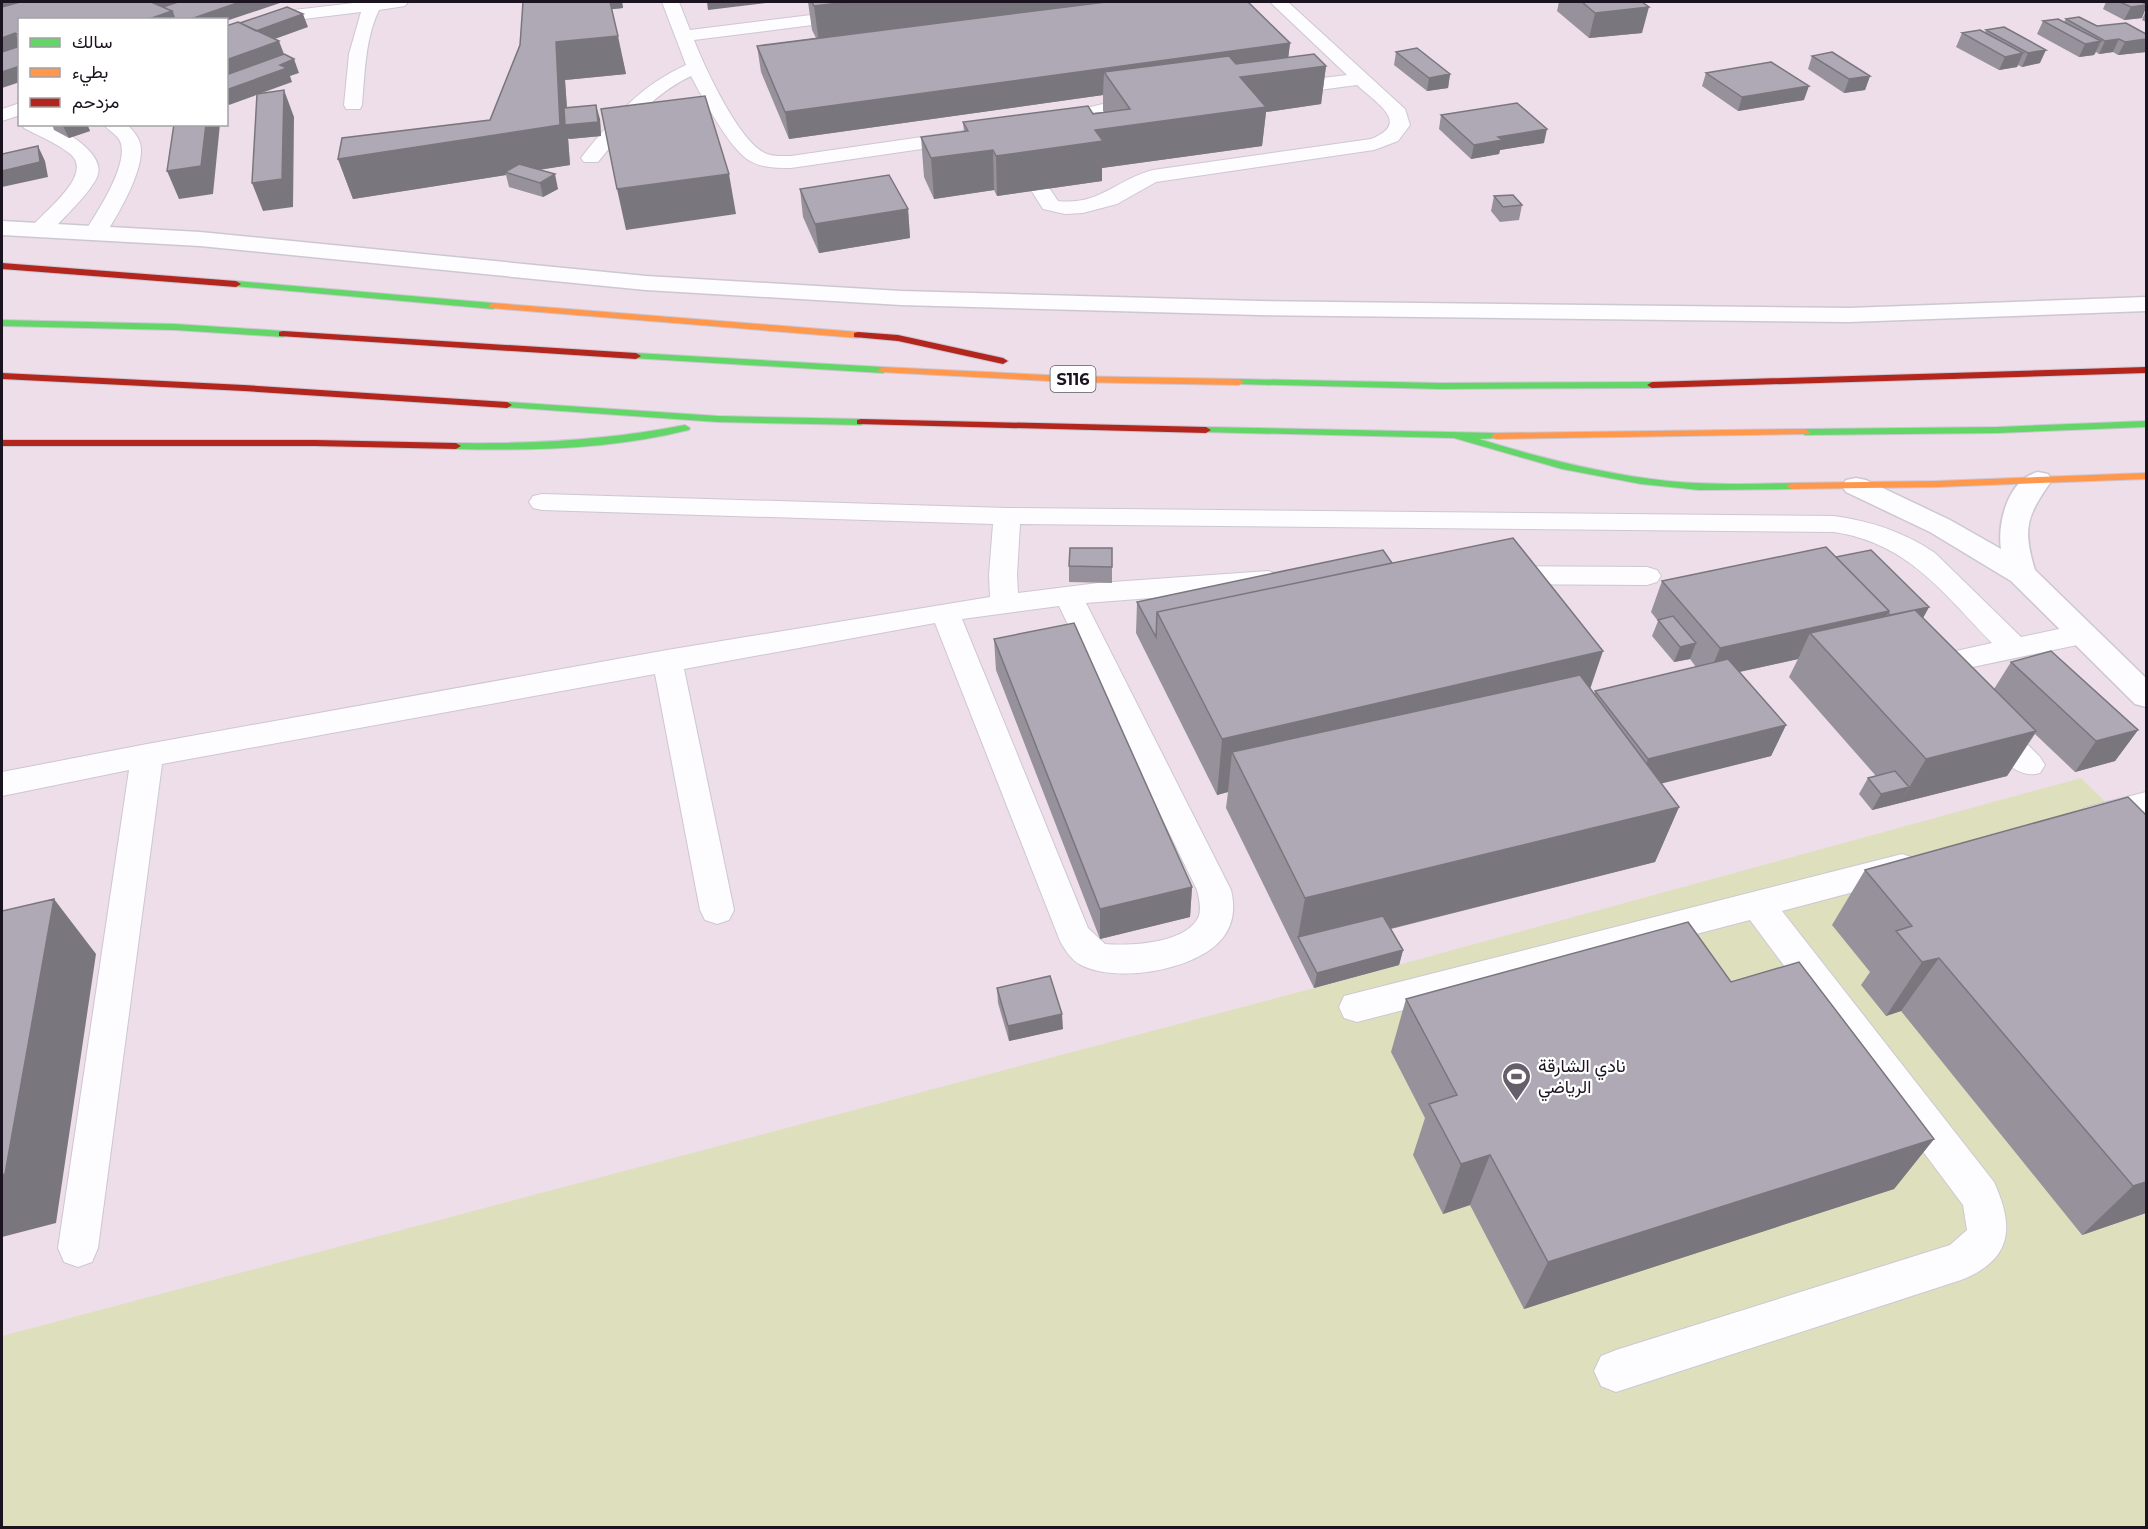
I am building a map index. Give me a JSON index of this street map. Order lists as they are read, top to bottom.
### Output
{
  "streets": {
    "main road": ["S116"]
  },
  "places": {
    "sports": ["نادي الشارقة الرياضي"]
  },
  "legend": ["سالك", "بطيء", "مزدحم"]
}
